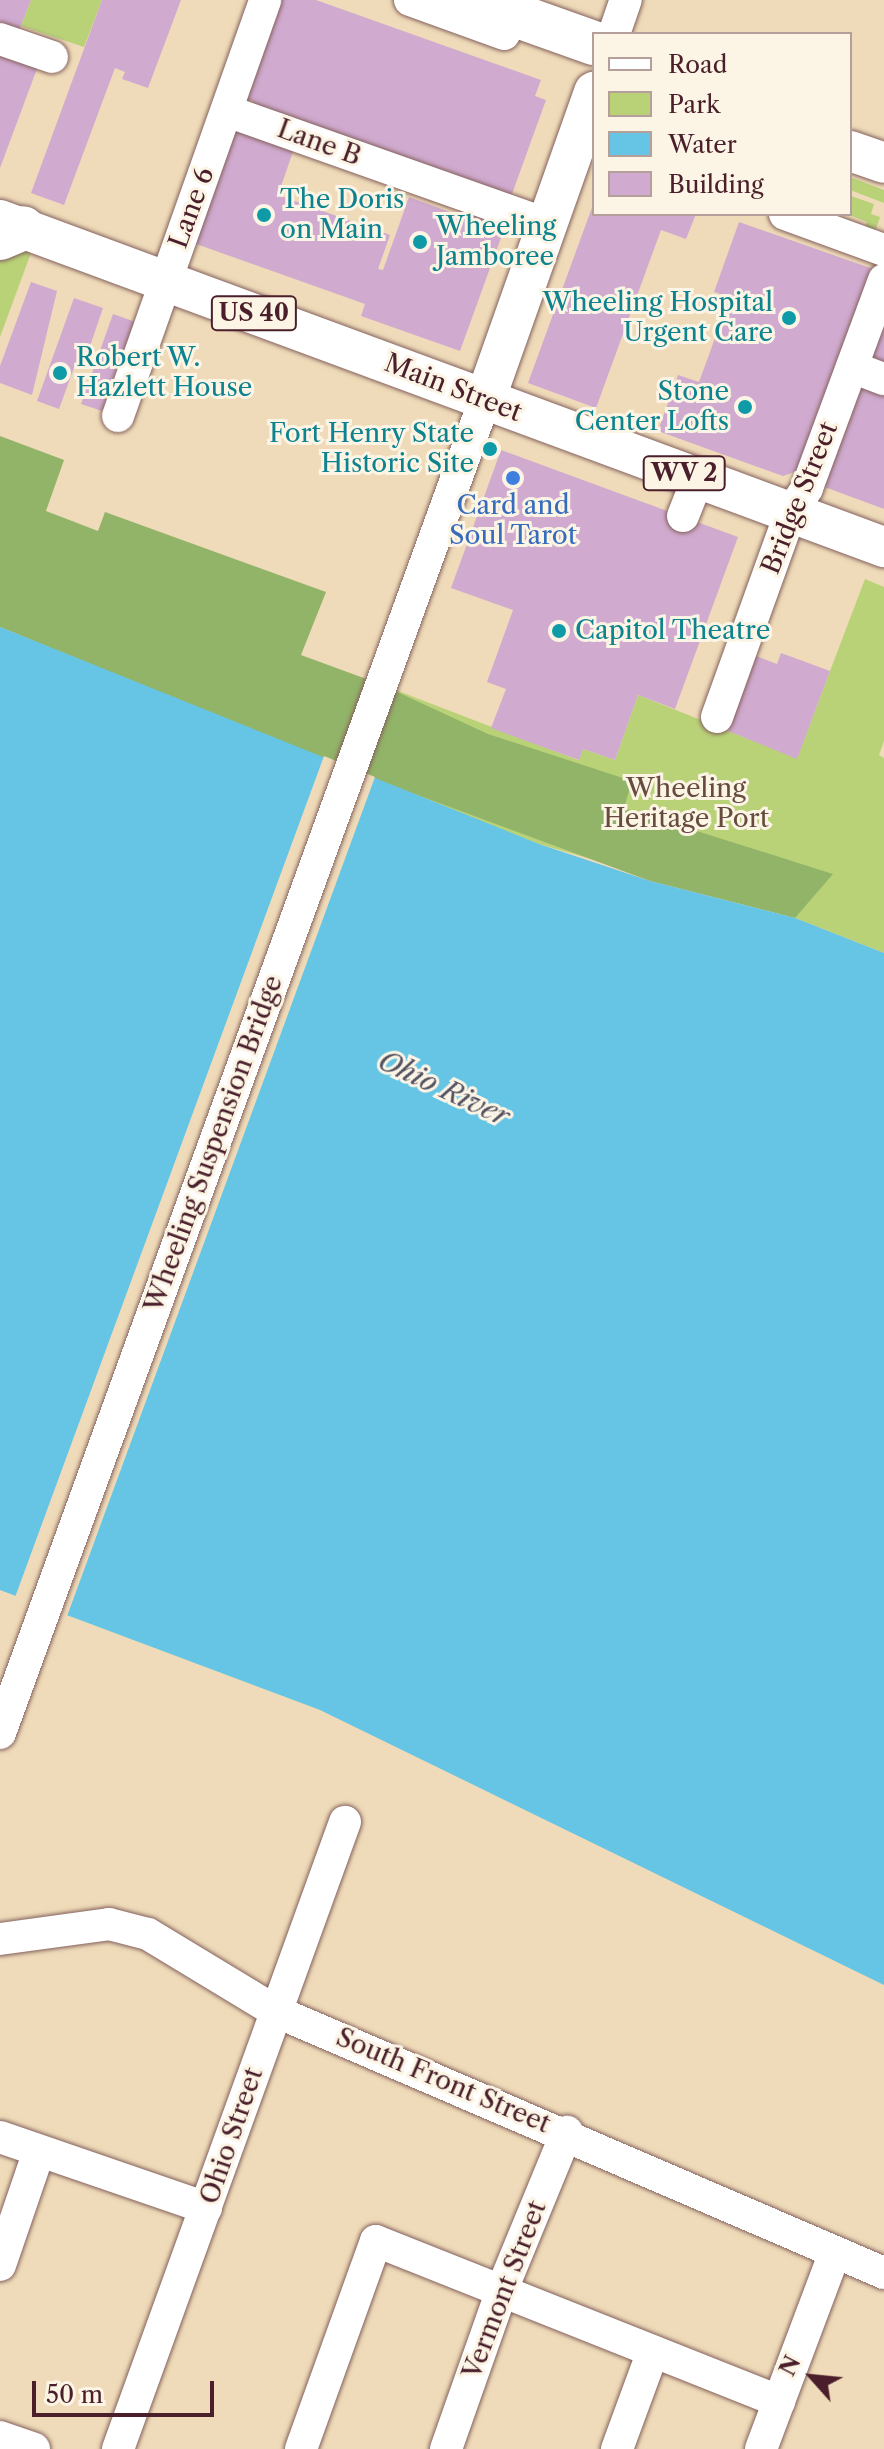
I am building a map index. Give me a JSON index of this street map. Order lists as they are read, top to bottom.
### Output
{
  "streets": {
    "main road": ["US 40", "Main Street", "WV 2"],
    "street": [
      "Lane B",
      "Lane 6",
      "Bridge Street",
      "Wheeling Suspension Bridge",
      "South Front Street",
      "Ohio Street",
      "Vermont Street"
    ]
  },
  "crossings": [
    ["Lane B", "Lane 6"],
    ["Lane 6", "Main Street"],
    ["Main Street", "Bridge Street"],
    ["Main Street", "Wheeling Suspension Bridge"],
    ["South Front Street", "Ohio Street"],
    ["South Front Street", "Vermont Street"]
  ],
  "water": ["Ohio River"],
  "parks": ["Wheeling Heritage Port"],
  "places": [
    "The Doris on Main",
    "Wheeling Jamboree",
    "Wheeling Hospital Urgent Care",
    "Robert W. Hazlett House",
    "Stone Center Lofts",
    "Fort Henry State Historic Site",
    "Card and Soul Tarot",
    "Capitol Theatre"
  ],
  "legend": [
    "Road",
    "Park",
    "Water",
    "Building"
  ],
  "scale_bar": "50 m",
  "north": "top left"
}
